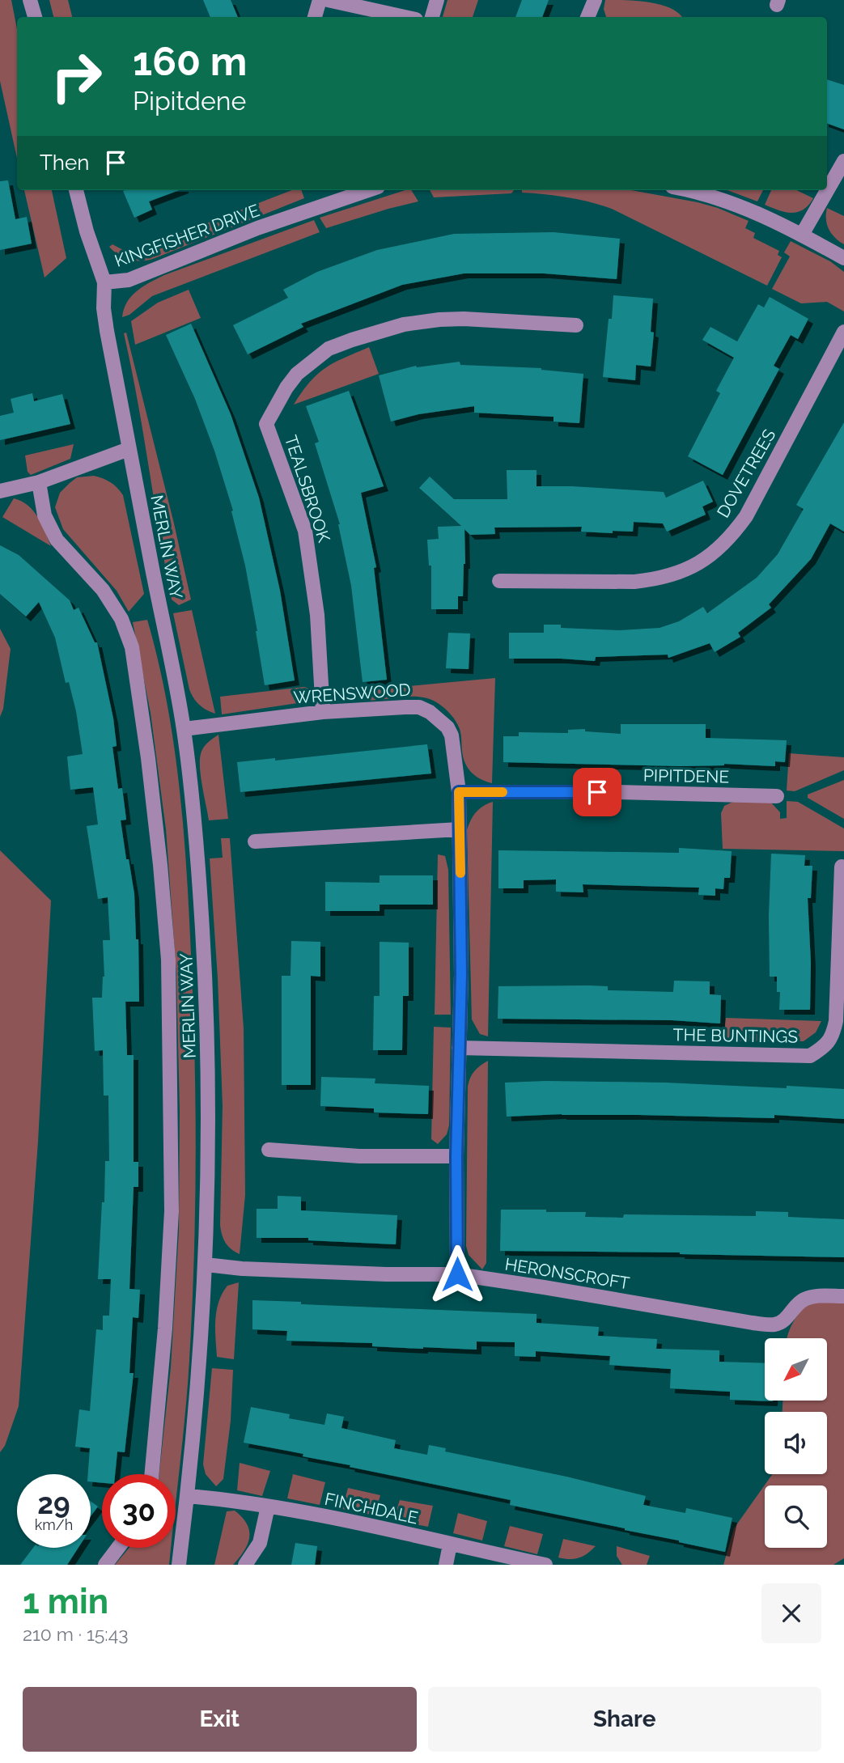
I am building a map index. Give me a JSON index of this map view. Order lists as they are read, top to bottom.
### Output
{
  "streets": {
    "street": [
      "KINGFISHER DRIVE",
      "DOVETREES",
      "TEALSBROOK",
      "MERLIN WAY",
      "WRENSWOOD",
      "PIPITDENE",
      "THE BUNTINGS",
      "HERONSCROFT",
      "FINCHDALE"
    ]
  },
  "crossings": [
    ["KINGFISHER DRIVE", "MERLIN WAY"],
    ["TEALSBROOK", "WRENSWOOD"],
    ["MERLIN WAY", "WRENSWOOD"],
    ["MERLIN WAY", "HERONSCROFT"],
    ["MERLIN WAY", "FINCHDALE"],
    ["WRENSWOOD", "PIPITDENE"],
    ["WRENSWOOD", "THE BUNTINGS"],
    ["WRENSWOOD", "HERONSCROFT"]
  ],
  "north": "bottom left",
  "page": {
    "turn": ["160 m", "Pipitdene"],
    "then": "Then",
    "speed": "29 km/h",
    "limit": "30",
    "heading": ["1 min", "210 m · 15:43"],
    "buttons": ["Exit", "Share"]
  }
}
